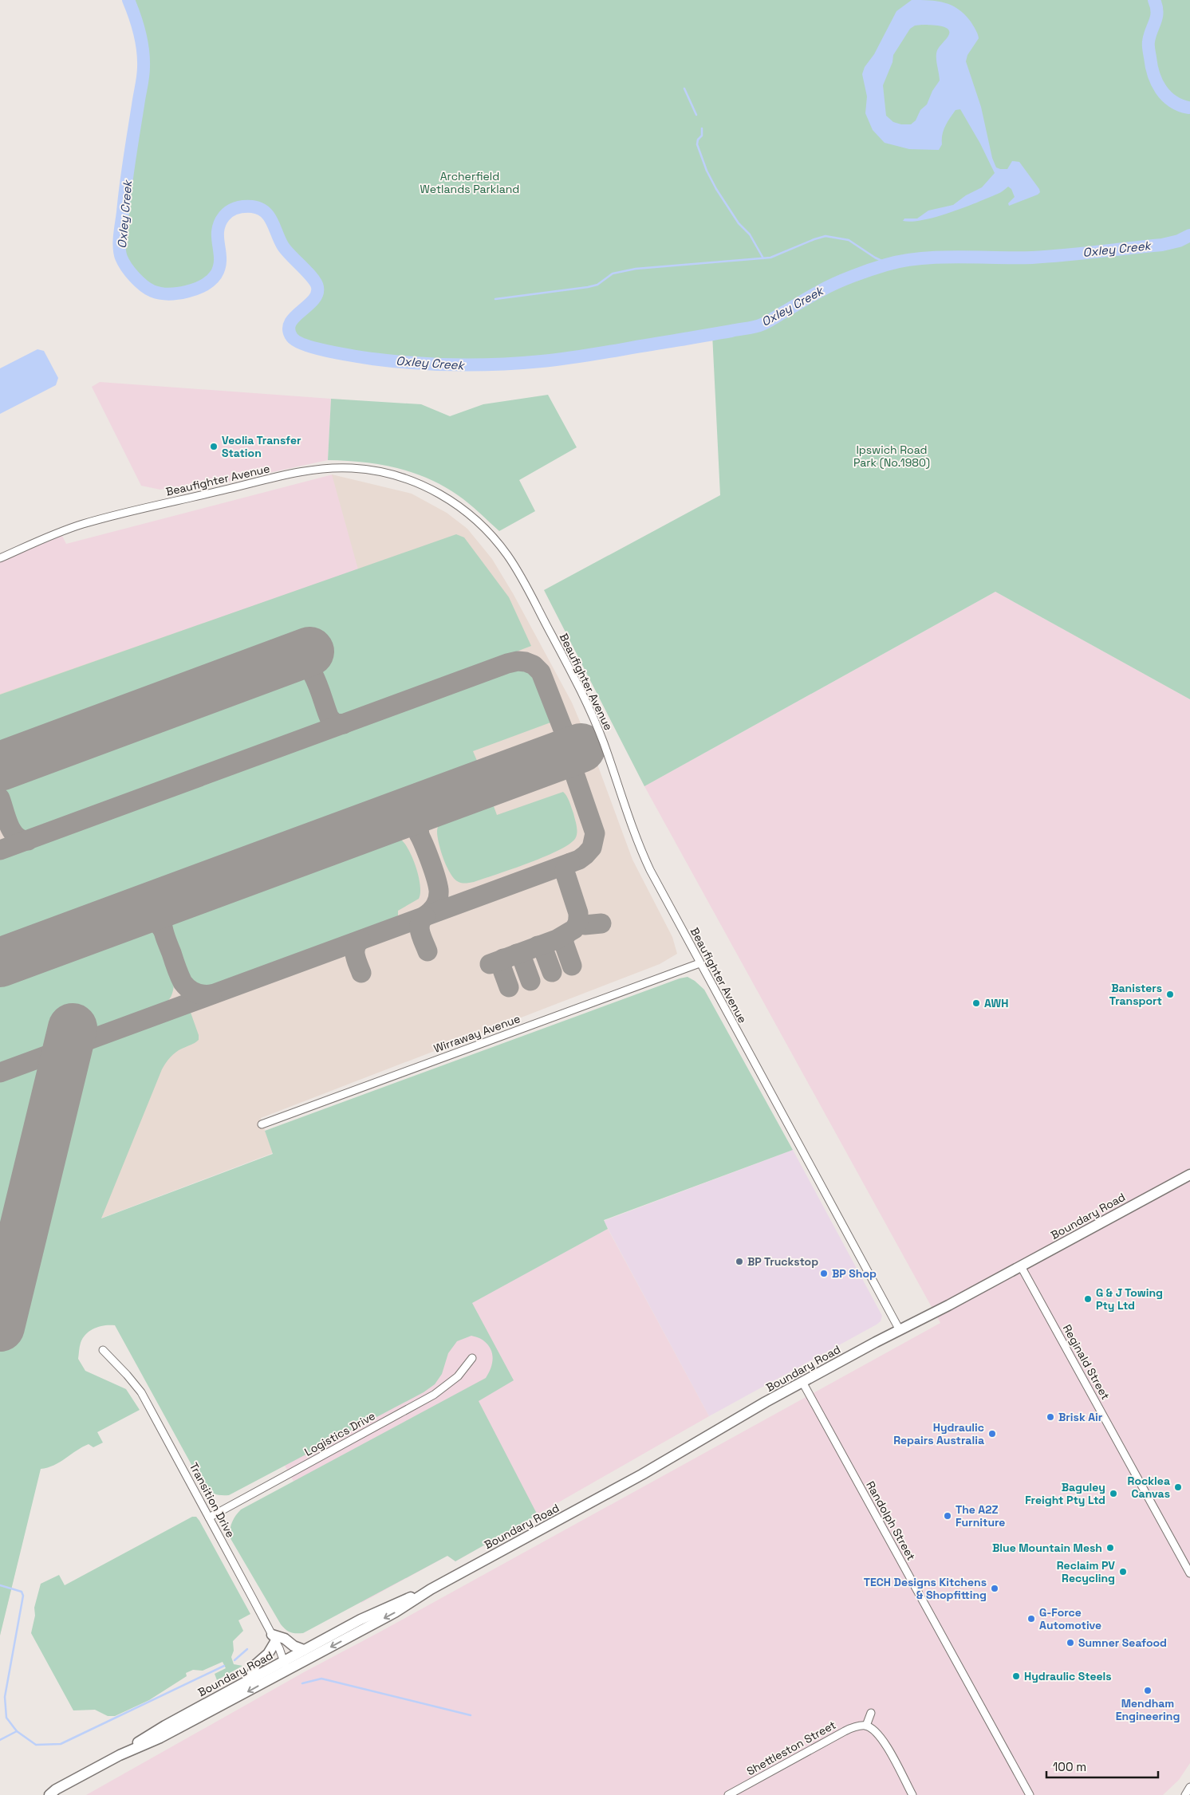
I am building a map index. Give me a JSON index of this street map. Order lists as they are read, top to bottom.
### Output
{
  "streets": {
    "main road": ["Boundary Road"],
    "street": [
      "Beaufighter Avenue",
      "Wirraway Avenue",
      "Reginald Street",
      "Logistics Drive",
      "Transition Drive",
      "Randolph Street",
      "Shettleston Street"
    ]
  },
  "crossings": [
    ["Beaufighter Avenue", "Wirraway Avenue"],
    ["Beaufighter Avenue", "Boundary Road"],
    ["Boundary Road", "Reginald Street"],
    ["Boundary Road", "Transition Drive"],
    ["Boundary Road", "Randolph Street"],
    ["Logistics Drive", "Transition Drive"]
  ],
  "water": ["Oxley Creek"],
  "parks": ["Archerfield Wetlands Parkland", "Ipswich Road Park (No.1980)"],
  "places": [
    "Veolia Transfer Station",
    "Banisters Transport",
    "AWH",
    "BP Truckstop",
    "BP Shop",
    "G & J Towing Pty Ltd",
    "Brisk Air",
    "Hydraulic Repairs Australia",
    "Rocklea Canvas",
    "Baguley Freight Pty Ltd",
    "The A2Z Furniture",
    "Blue Mountain Mesh",
    "Reclaim PV Recycling",
    "TECH Designs Kitchens & Shopfitting",
    "G-Force Automotive",
    "Sumner Seafood",
    "Hydraulic Steels",
    "Mendham Engineering"
  ],
  "scale_bar": "100 m"
}
